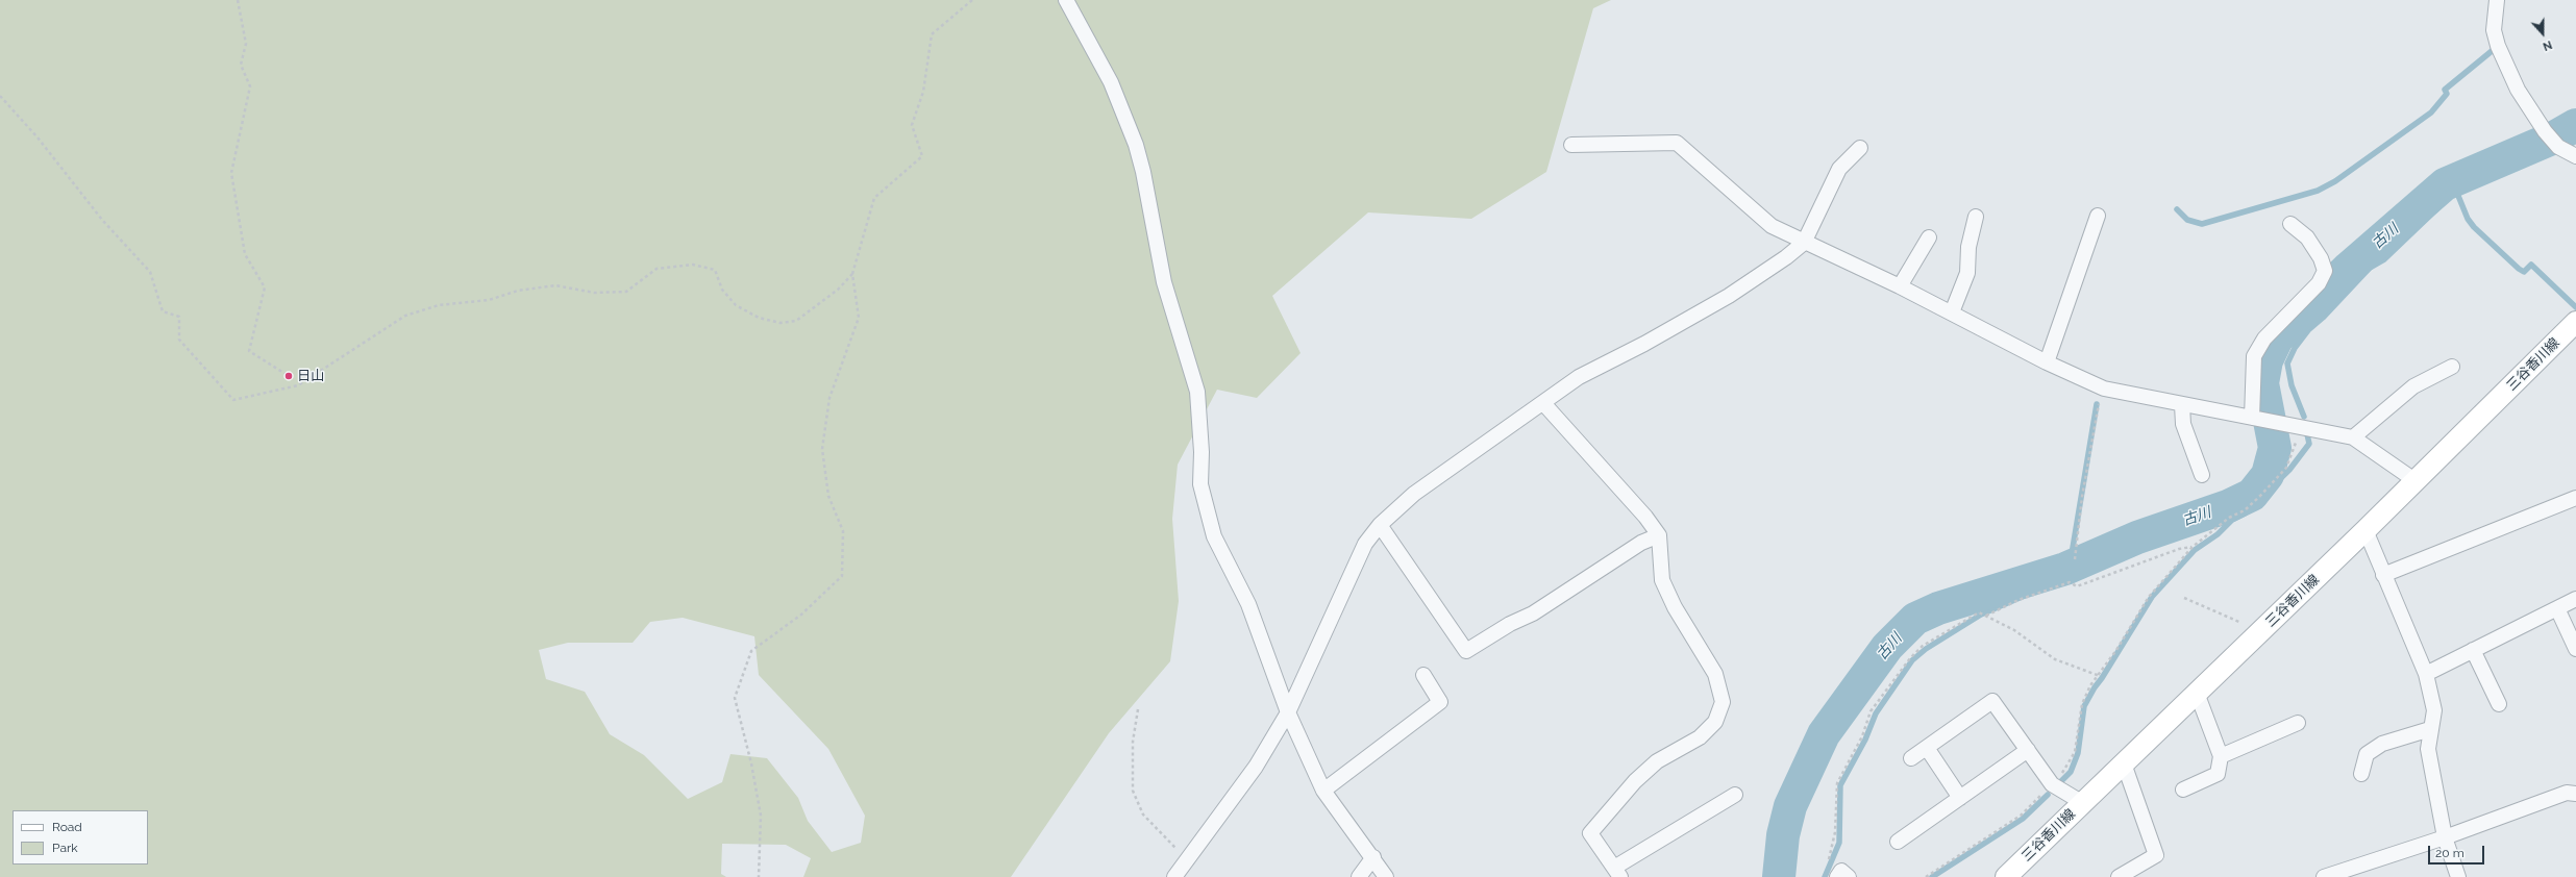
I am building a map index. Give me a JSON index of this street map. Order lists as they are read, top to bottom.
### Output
{
  "streets": {
    "main road": ["三谷香川線"]
  },
  "water": ["古川"],
  "places": ["日山"],
  "legend": ["Road", "Park"],
  "scale_bar": "20 m",
  "north": "bottom"
}
